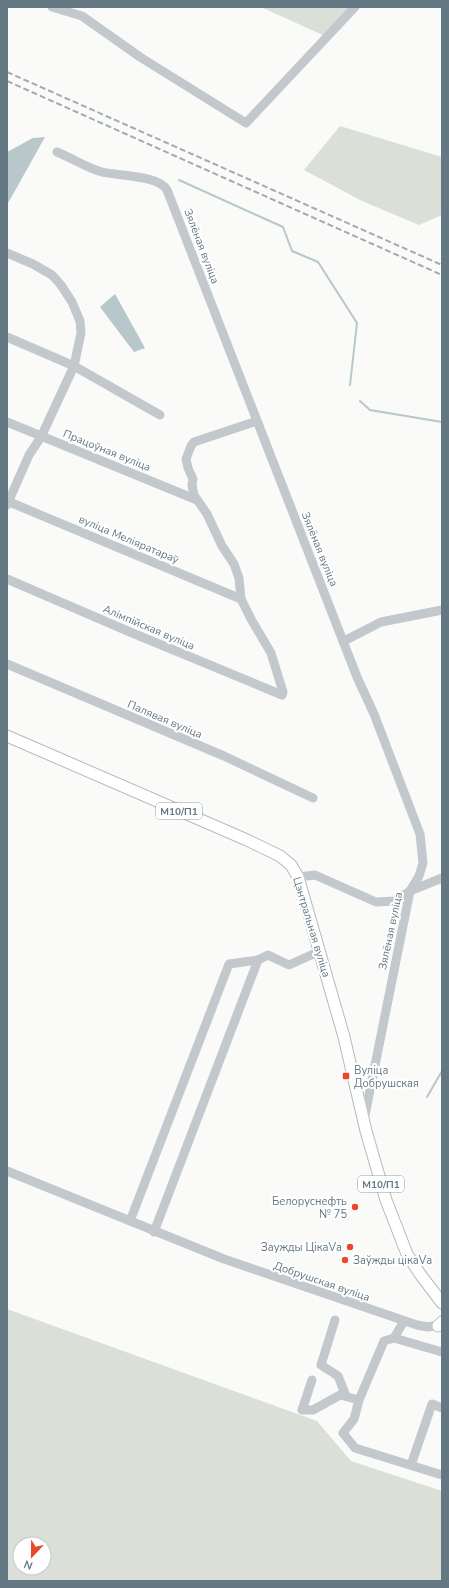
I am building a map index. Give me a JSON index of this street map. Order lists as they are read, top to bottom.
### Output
{
  "streets": {
    "main road": ["М10/П1", "Цэнтральная вуліца"],
    "street": [
      "Зялёная вуліца",
      "Працоўная вуліца",
      "вуліца Меліяратараў",
      "Алімпійская вуліца",
      "Палявая вуліца",
      "Добрушская вуліца"
    ]
  },
  "crossings": [
    ["Зялёная вуліца", "М10/П1"],
    ["Зялёная вуліца", "Цэнтральная вуліца"],
    ["вуліца Меліяратараў", "Алімпійская вуліца"],
    ["М10/П1", "Цэнтральная вуліца"]
  ],
  "places": {
    "transit": ["Вуліца Добрушская"],
    "other": ["Белоруснефть № 75", "Заужды ЦікаVа", "Заўжды цікаVа"]
  },
  "north": "bottom"
}
